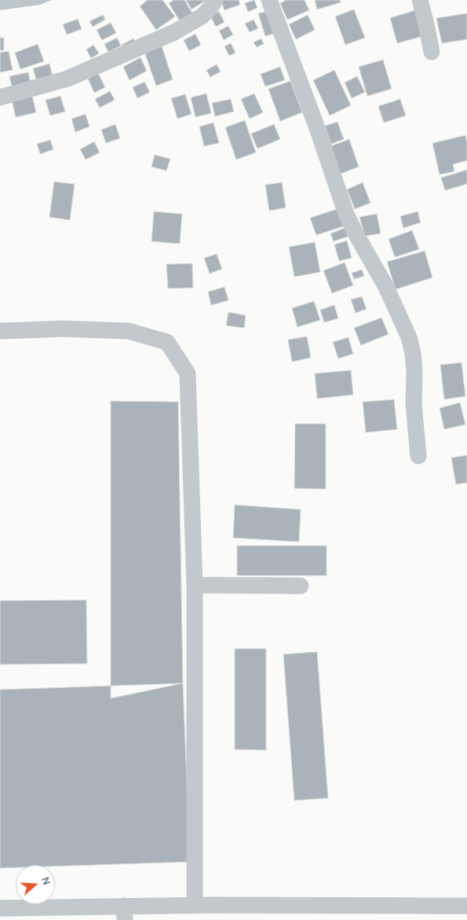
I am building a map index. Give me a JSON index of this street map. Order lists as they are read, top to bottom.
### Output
{
  "north": "right"
}
